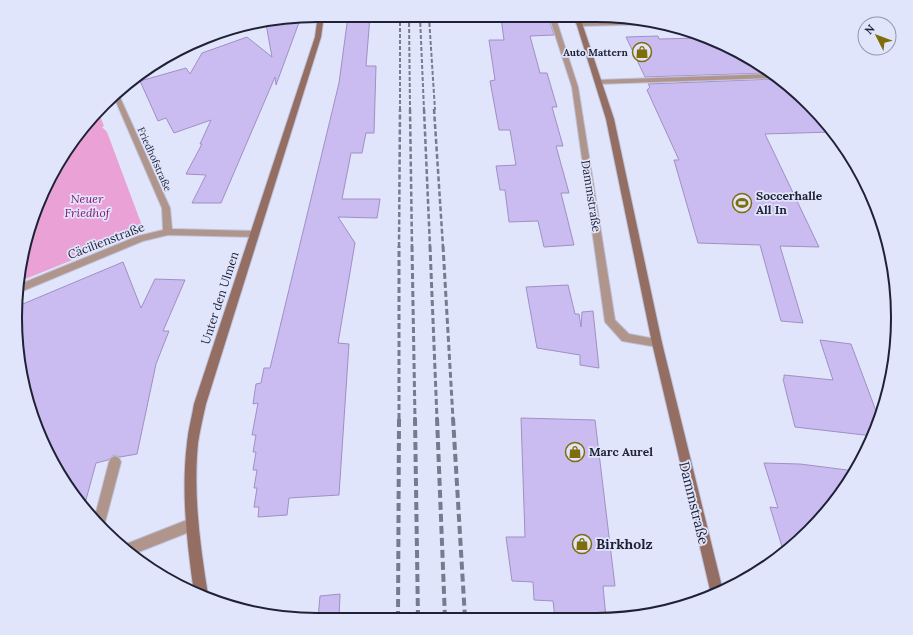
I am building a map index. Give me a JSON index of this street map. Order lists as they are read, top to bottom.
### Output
{
  "streets": {
    "main road": ["Dammstraße", "Unter den Ulmen"],
    "street": ["Friedhofstraße", "Cäcilienstraße"]
  },
  "crossings": [
    ["Friedhofstraße", "Cäcilienstraße"],
    ["Cäcilienstraße", "Unter den Ulmen"]
  ],
  "parks": ["Neuer Friedhof"],
  "places": {
    "shop": ["Auto Mattern", "Marc Aurel", "Birkholz"],
    "sports": ["Soccerhalle All In"]
  },
  "north": "top left"
}
